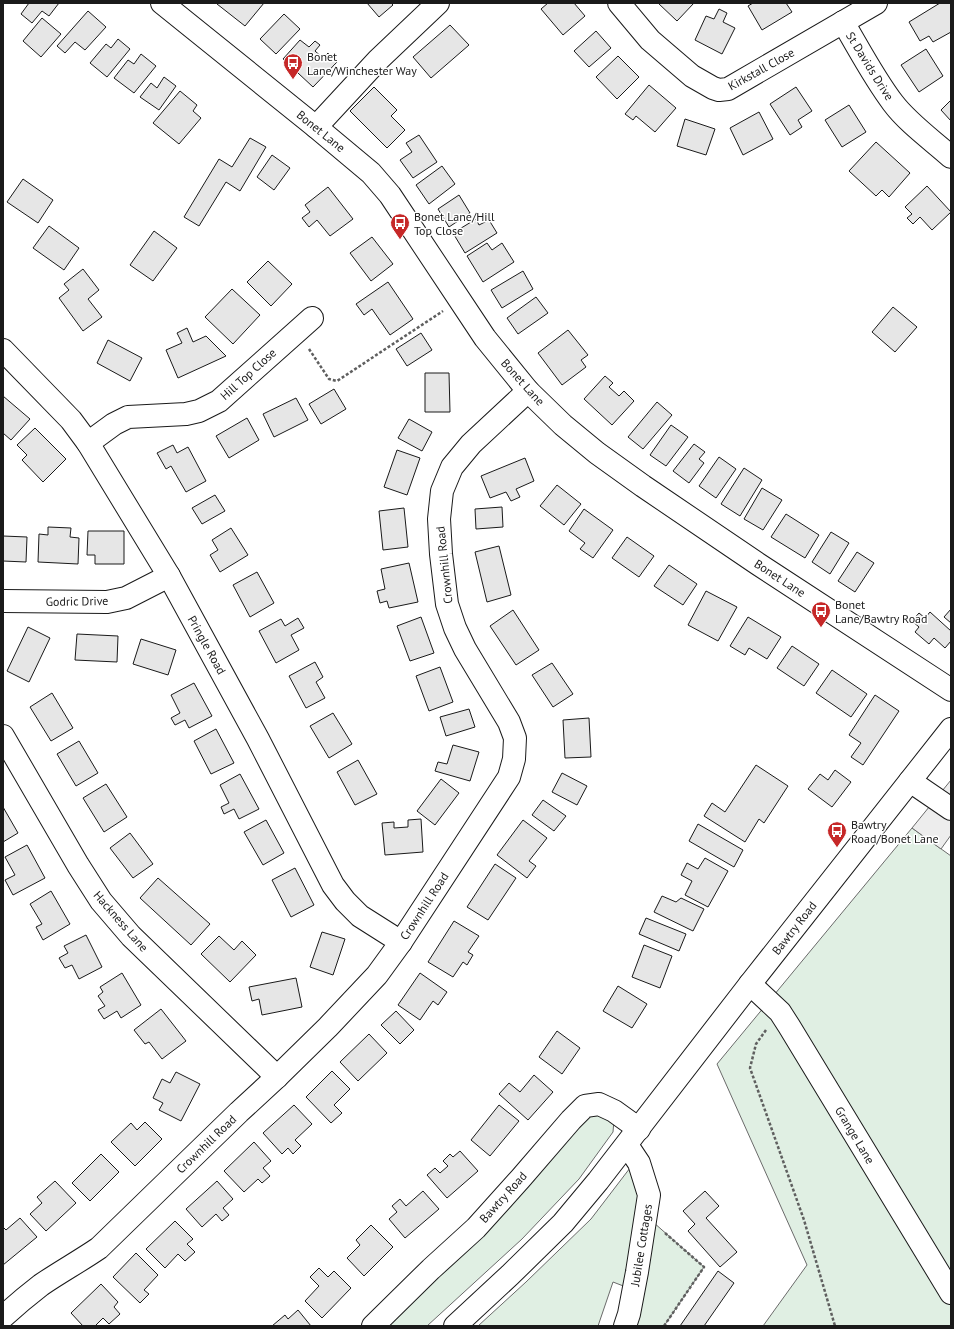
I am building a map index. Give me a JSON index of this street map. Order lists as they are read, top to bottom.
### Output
{
  "streets": {
    "street": [
      "St Davids Drive",
      "Kirkstall Close",
      "Bonet Lane",
      "Hill Top Close",
      "Crownhill Road",
      "Godric Drive",
      "Pringle Road",
      "Hackness Lane",
      "Bawtry Road",
      "Grange Lane",
      "Jubilee Cottages"
    ]
  },
  "crossings": [
    ["St Davids Drive", "Kirkstall Close"],
    ["Bonet Lane", "Crownhill Road"],
    ["Hill Top Close", "Pringle Road"],
    ["Crownhill Road", "Pringle Road"],
    ["Crownhill Road", "Hackness Lane"],
    ["Godric Drive", "Pringle Road"],
    ["Bawtry Road", "Grange Lane"],
    ["Bawtry Road", "Jubilee Cottages"]
  ],
  "places": {
    "bus stop": [
      "Bonet Lane/Winchester Way",
      "Bonet Lane/Hill Top Close",
      "Bonet Lane/Bawtry Road",
      "Bawtry Road/Bonet Lane"
    ]
  }
}
